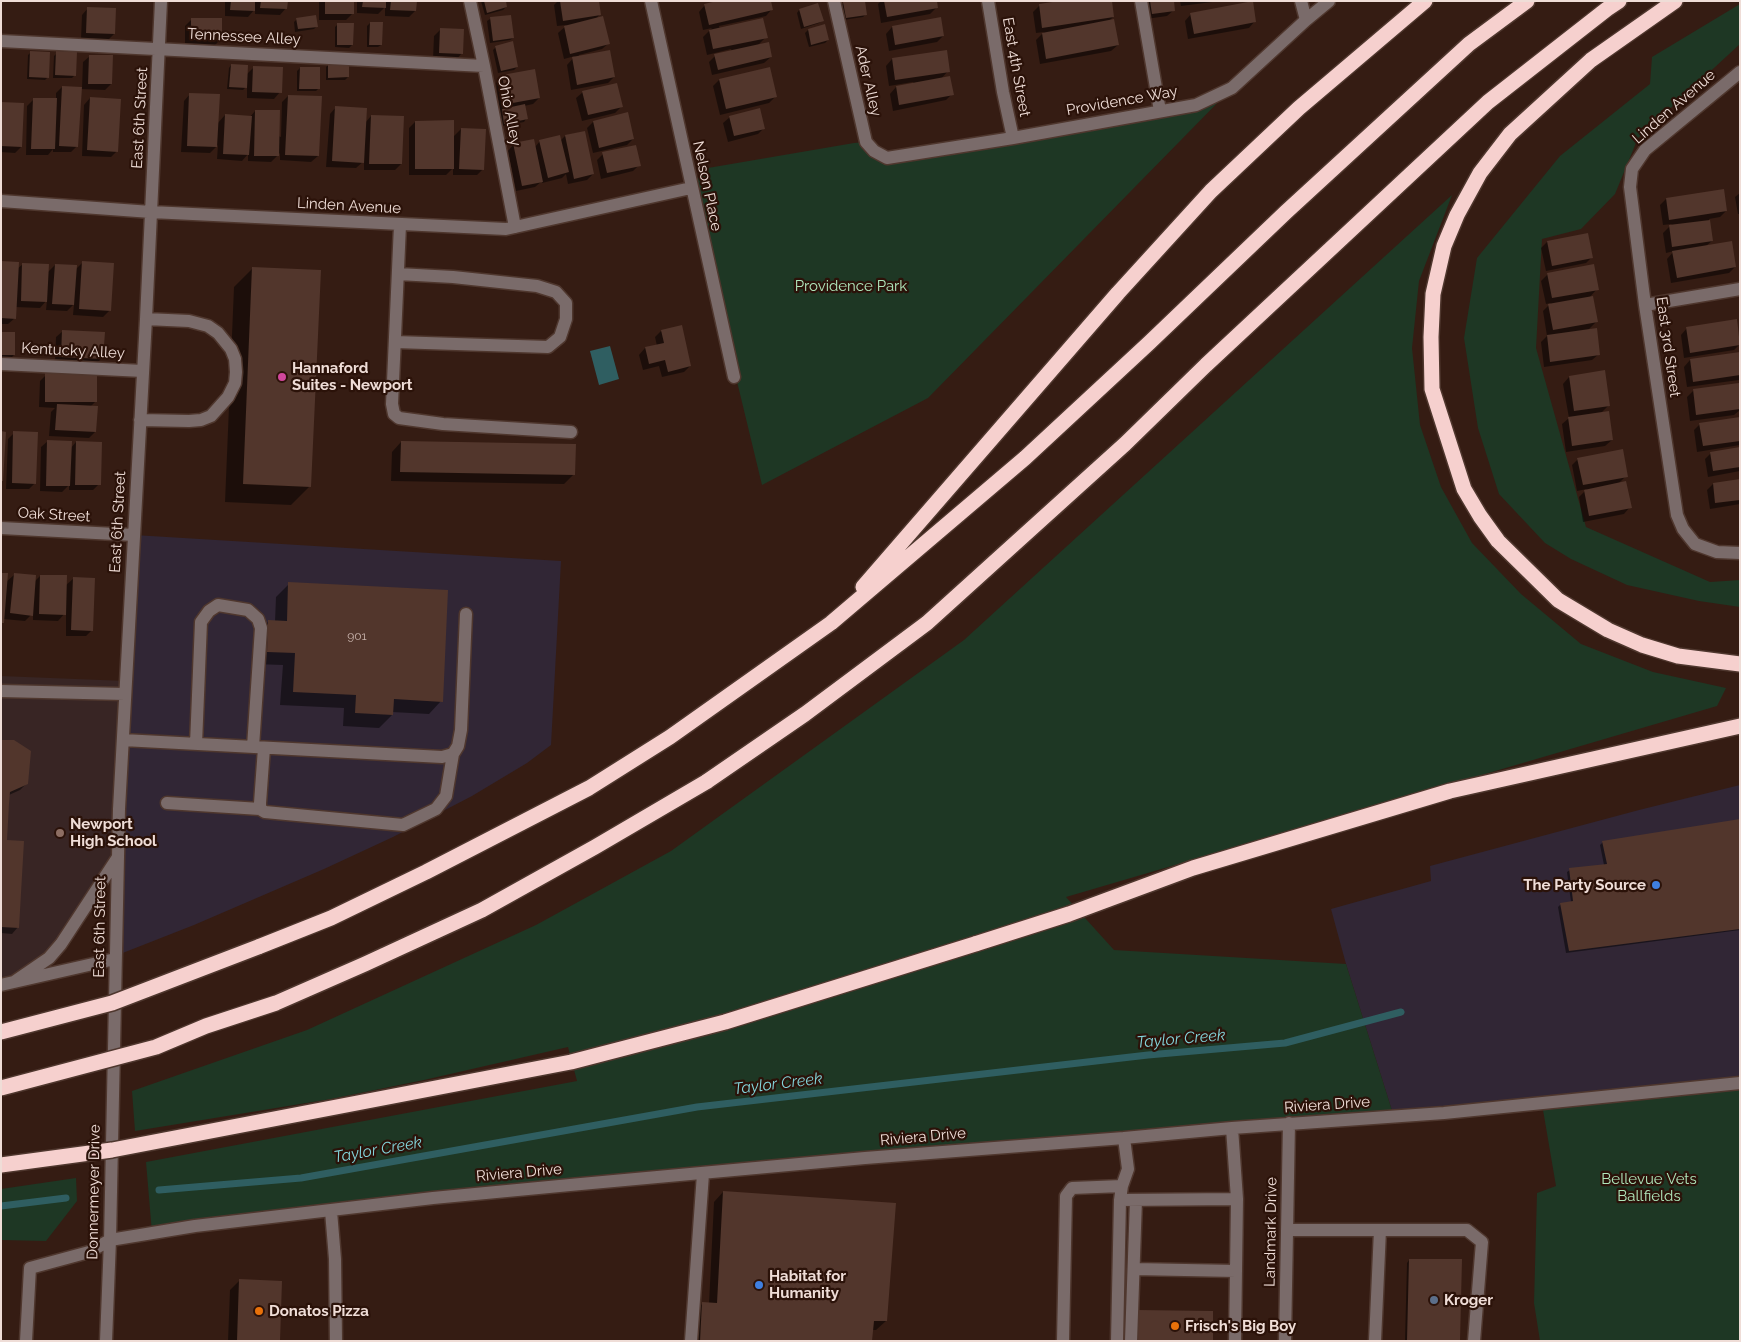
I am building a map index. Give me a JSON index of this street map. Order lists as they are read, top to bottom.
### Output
{
  "streets": {
    "street": [
      "Tennessee Alley",
      "East 4th Street",
      "Ader Alley",
      "Providence Way",
      "Linden Avenue",
      "Ohio Alley",
      "East 6th Street",
      "Nelson Place",
      "East 3rd Street",
      "Kentucky Alley",
      "Oak Street",
      "Riviera Drive",
      "Donnermeyer Drive",
      "Landmark Drive"
    ]
  },
  "crossings": [
    ["Tennessee Alley", "Ohio Alley"],
    ["Tennessee Alley", "East 6th Street"],
    ["East 4th Street", "Providence Way"],
    ["Ader Alley", "Providence Way"],
    ["Linden Avenue", "Ohio Alley"],
    ["Linden Avenue", "East 6th Street"],
    ["Linden Avenue", "Nelson Place"],
    ["Linden Avenue", "East 3rd Street"],
    ["East 6th Street", "Kentucky Alley"],
    ["East 6th Street", "Oak Street"],
    ["East 6th Street", "Donnermeyer Drive"],
    ["Riviera Drive", "Donnermeyer Drive"],
    ["Riviera Drive", "Landmark Drive"]
  ],
  "water": ["Taylor Creek"],
  "parks": ["Providence Park", "Bellevue Vets Ballfields"],
  "places": [
    "Hannaford Suites - Newport",
    "Newport High School",
    "The Party Source",
    "Habitat for Humanity",
    "Kroger",
    "Donatos Pizza",
    "Frisch's Big Boy"
  ],
  "house_numbers": ["901"]
}
